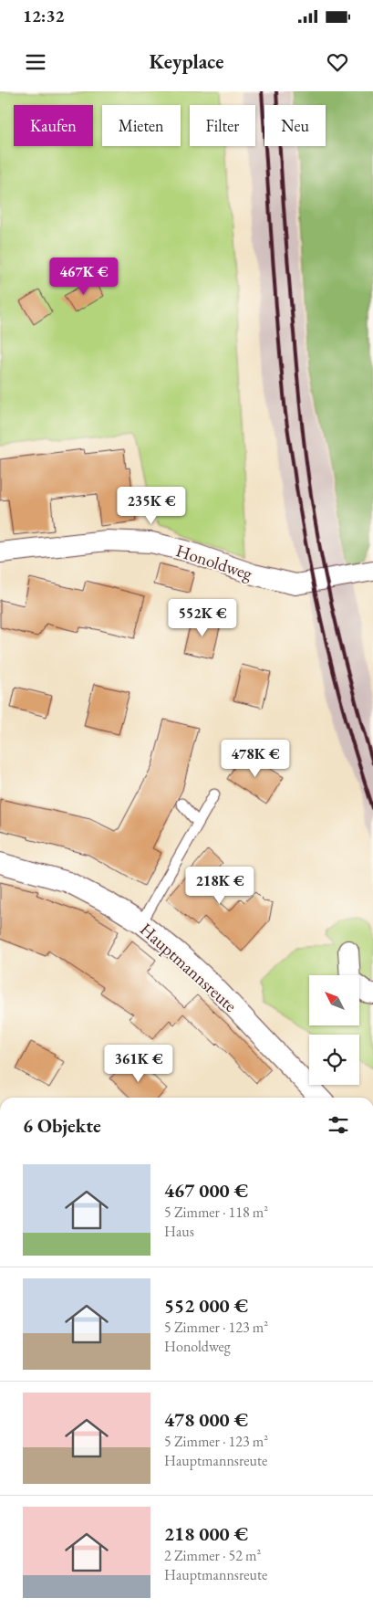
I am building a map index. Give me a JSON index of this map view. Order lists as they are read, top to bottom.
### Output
{
  "streets": {
    "street": ["Honoldweg", "Hauptmannsreute"]
  },
  "north": "top left",
  "page": {
    "status": "12:32",
    "header": "Keyplace",
    "chip": [
      "Kaufen",
      "Mieten",
      "Filter",
      "Neu"
    ],
    "price": [
      "467K €",
      "235K €",
      "552K €",
      "478K €",
      "218K €",
      "361K €"
    ],
    "heading": "6 Objekte",
    "list": [
      {
        "name": "467 000 €",
        "note": "5 Zimmer · 118 m² · Haus"
      },
      {
        "name": "552 000 €",
        "note": "5 Zimmer · 123 m² · Honoldweg"
      },
      {
        "name": "478 000 €",
        "note": "5 Zimmer · 123 m² · Hauptmannsreute"
      },
      {
        "name": "218 000 €",
        "note": "2 Zimmer · 52 m² · Hauptmannsreute"
      }
    ]
  }
}
